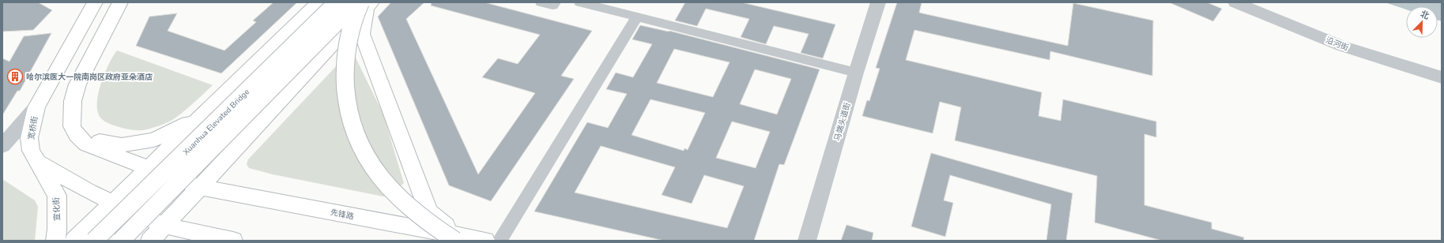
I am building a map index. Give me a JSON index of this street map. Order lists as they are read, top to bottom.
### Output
{
  "streets": {
    "highway": [
      "Xuanhua Elevated Bridge",
      "宽桥街",
      "宣化街",
      "先锋路"
    ],
    "street": ["沿河街", "马端头道街"]
  },
  "crossings": [
    ["宽桥街", "宣化街"]
  ],
  "places": {
    "building": ["哈尔滨医大一院南岗区政府亚朵酒店"]
  },
  "north": "top right"
}
